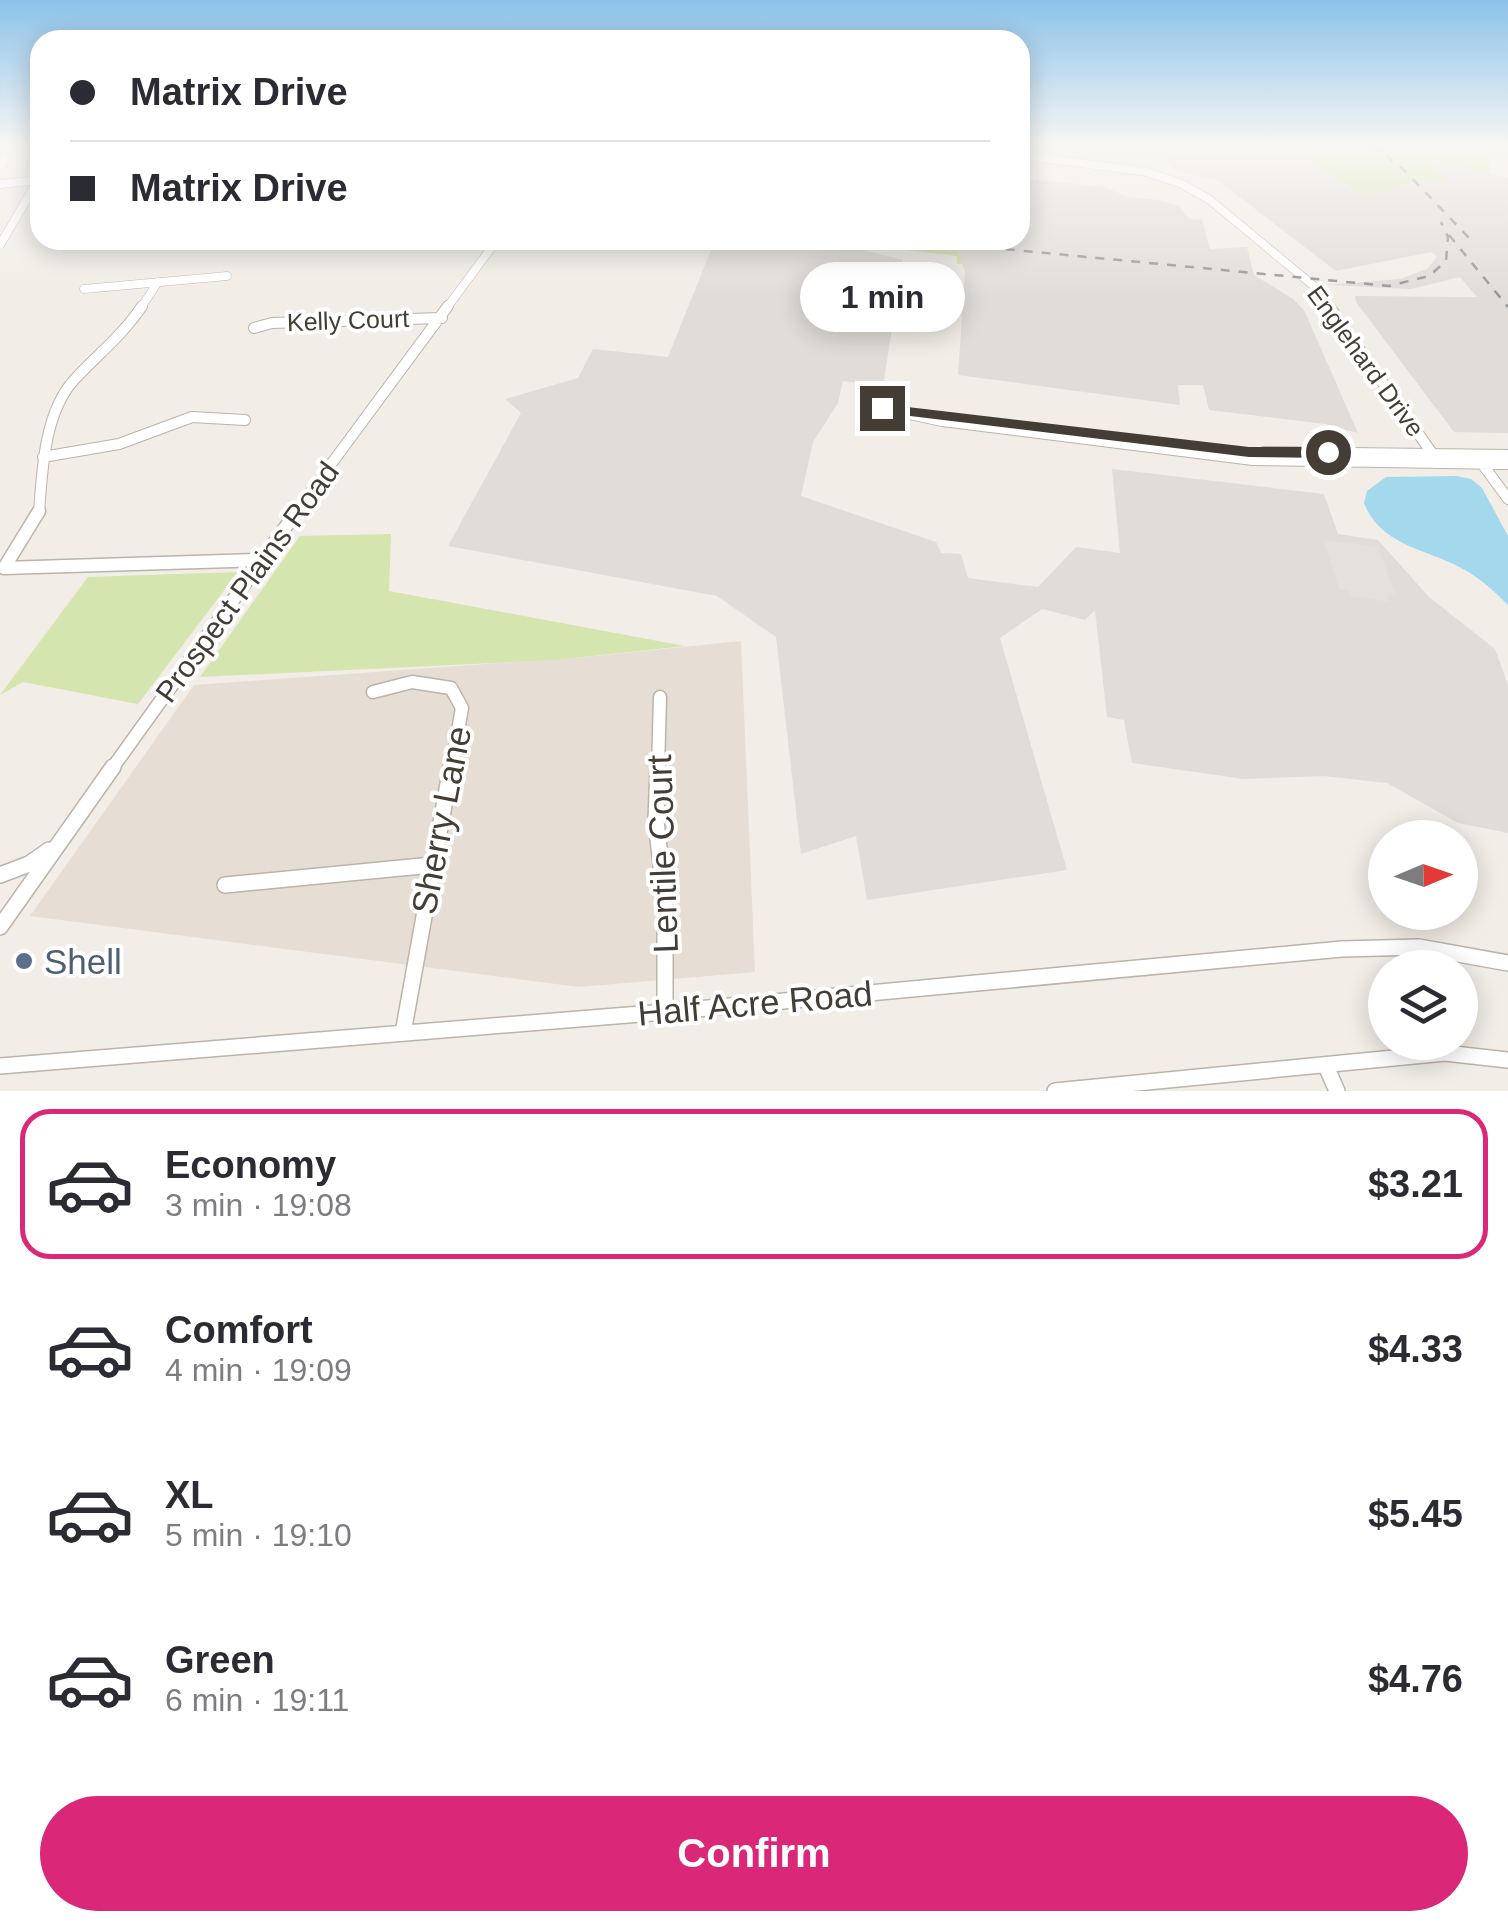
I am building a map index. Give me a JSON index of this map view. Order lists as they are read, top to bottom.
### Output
{
  "streets": {
    "street": [
      "Kelly Court",
      "Englehard Drive",
      "Prospect Plains Road",
      "Sherry Lane",
      "Lentile Court",
      "Half Acre Road"
    ]
  },
  "crossings": [
    ["Kelly Court", "Prospect Plains Road"],
    ["Sherry Lane", "Half Acre Road"],
    ["Lentile Court", "Half Acre Road"]
  ],
  "places": ["Shell"],
  "north": "right",
  "page": {
    "banner": ["Matrix Drive", "Matrix Drive"],
    "bubble": "1 min",
    "list": [
      {
        "name": "Economy",
        "note": "3 min · 19:08",
        "value": "$3.21"
      },
      {
        "name": "Comfort",
        "note": "4 min · 19:09",
        "value": "$4.33"
      },
      {
        "name": "XL",
        "note": "5 min · 19:10",
        "value": "$5.45"
      },
      {
        "name": "Green",
        "note": "6 min · 19:11",
        "value": "$4.76"
      }
    ],
    "buttons": "Confirm"
  }
}
